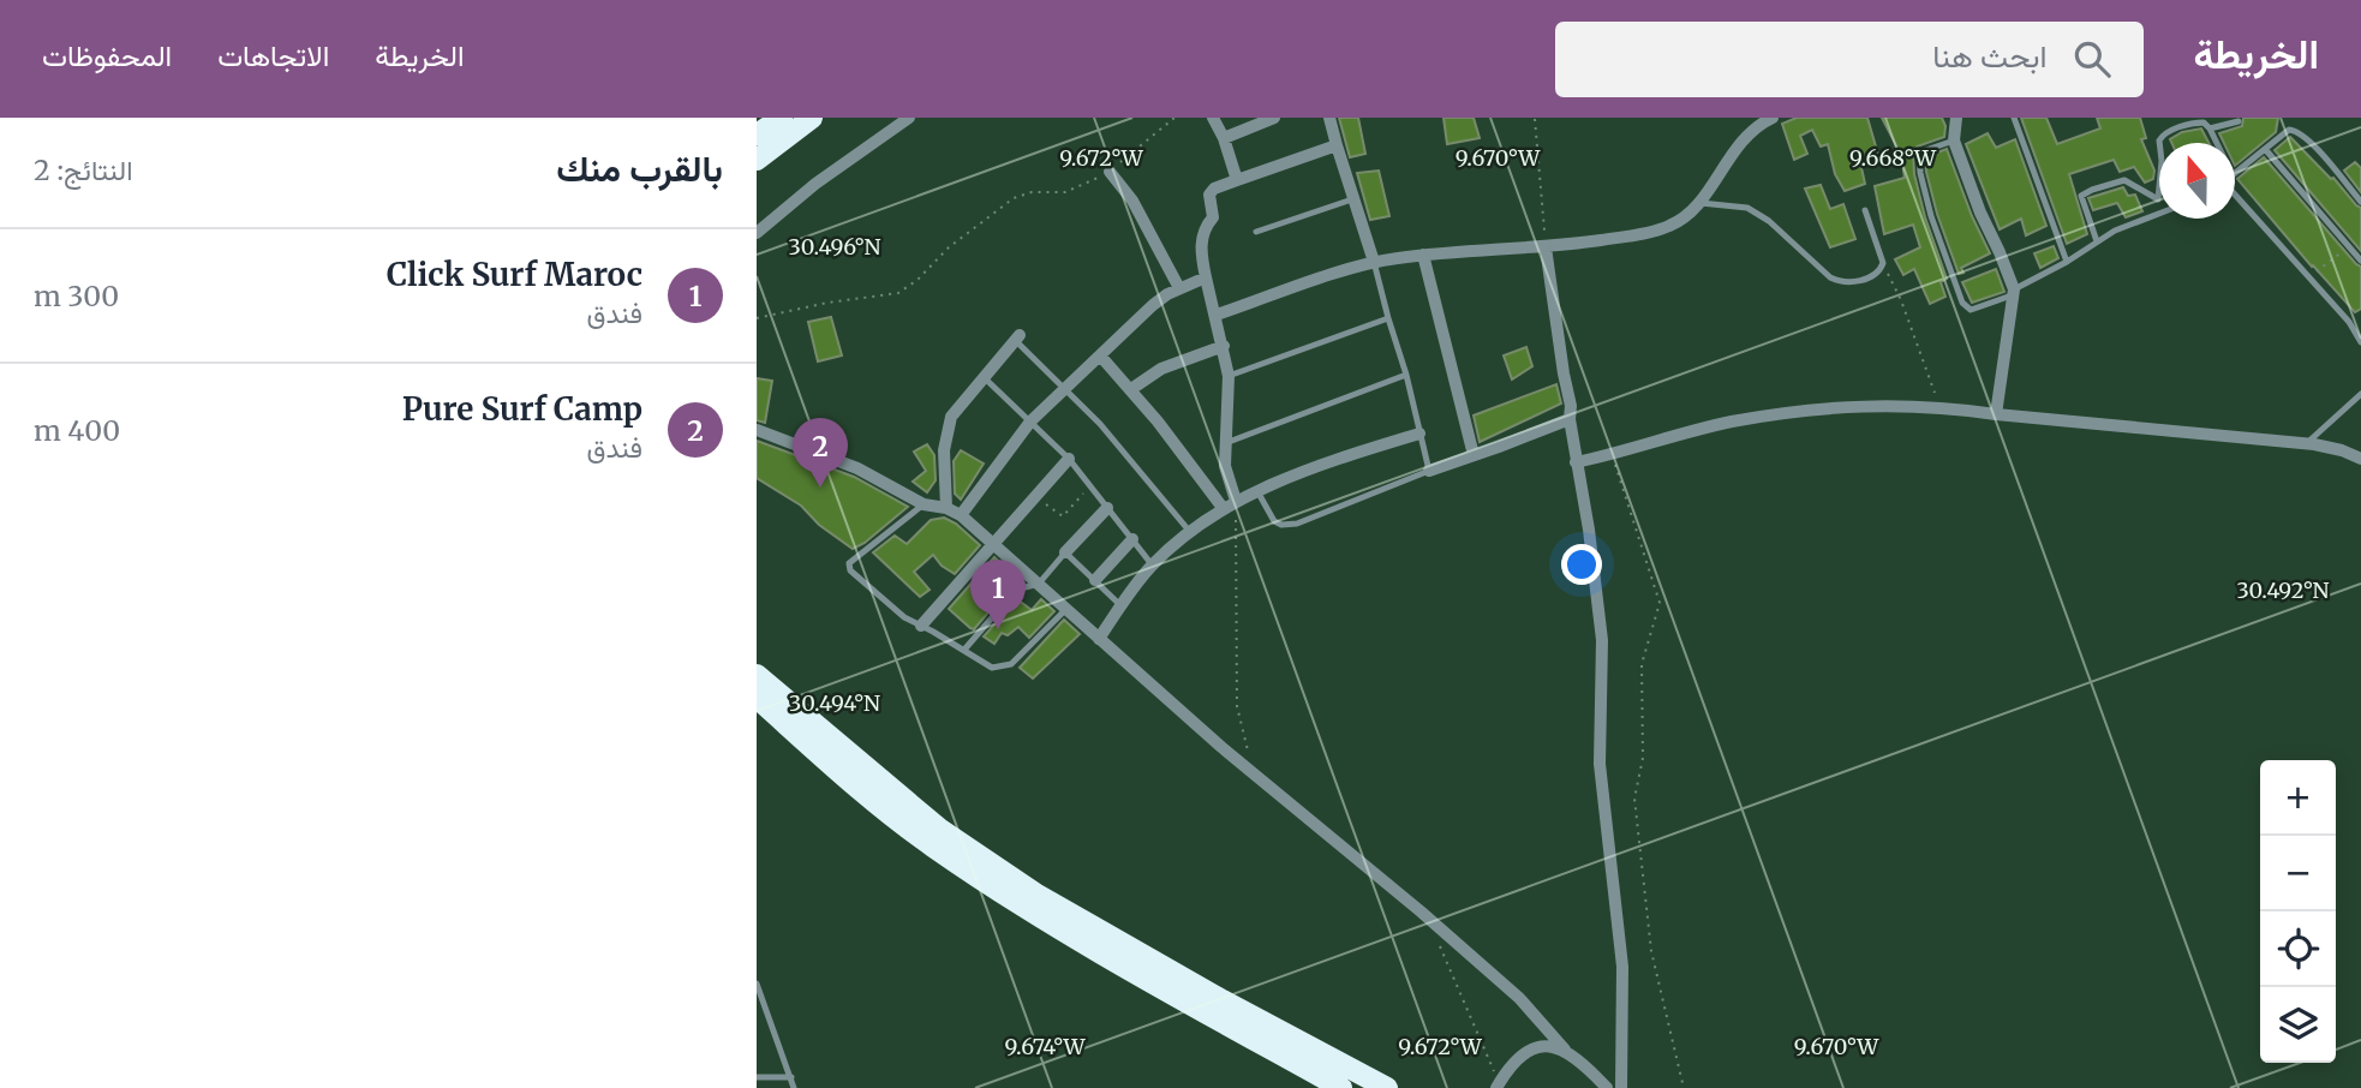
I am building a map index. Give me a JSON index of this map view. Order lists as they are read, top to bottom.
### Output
{
  "north": "top",
  "page": {
    "header": "الخريطة",
    "search": "ابحث هنا",
    "nav": ["الخريطة", "الاتجاهات", "المحفوظات"],
    "heading": ["بالقرب منك", "النتائج: 2"],
    "list": [
      {
        "mark": "1",
        "name": "Click Surf Maroc",
        "note": "فندق",
        "value": "300 m"
      },
      {
        "mark": "2",
        "name": "Pure Surf Camp",
        "note": "فندق",
        "value": "400 m"
      }
    ],
    "pins": ["2", "1"],
    "map_buttons": ["+", "−"]
  },
  "coordinates": [
    "9.672°W",
    "9.670°W",
    "9.668°W",
    "30.496°N",
    "30.492°N",
    "30.494°N",
    "9.674°W"
  ]
}
